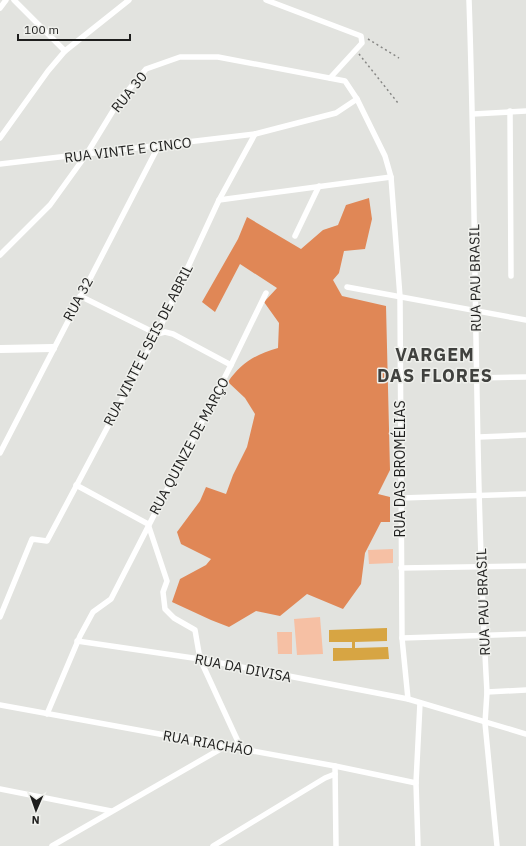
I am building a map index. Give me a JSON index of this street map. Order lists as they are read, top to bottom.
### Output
{
  "streets": {
    "street": [
      "RUA 30",
      "RUA VINTE E CINCO",
      "RUA PAU BRASIL",
      "RUA 32",
      "RUA VINTE E SEIS DE ABRIL",
      "RUA QUINZE DE MARÇO",
      "RUA DAS BROMÉLIAS",
      "RUA DA DIVISA",
      "RUA RIACHÃO"
    ]
  },
  "crossings": [
    ["RUA 30", "RUA VINTE E CINCO"],
    ["RUA 30", "RUA DAS BROMÉLIAS"],
    ["RUA VINTE E CINCO", "RUA 32"],
    ["RUA VINTE E CINCO", "RUA VINTE E SEIS DE ABRIL"],
    ["RUA VINTE E CINCO", "RUA DAS BROMÉLIAS"],
    ["RUA PAU BRASIL", "RUA DA DIVISA"],
    ["RUA QUINZE DE MARÇO", "RUA DA DIVISA"],
    ["RUA DAS BROMÉLIAS", "RUA DA DIVISA"]
  ],
  "districts": ["VARGEM DAS FLORES"],
  "scale_bar": "100 m",
  "north": "bottom"
}
